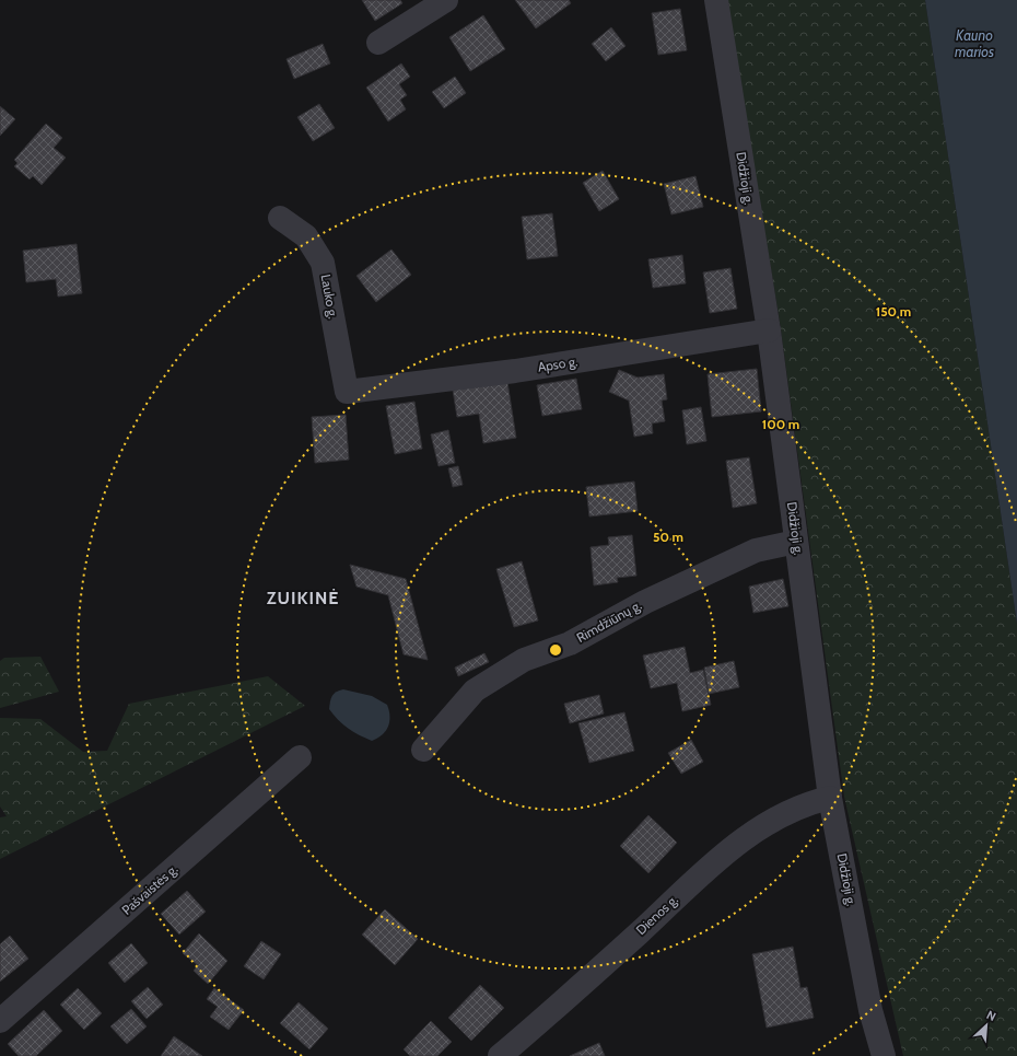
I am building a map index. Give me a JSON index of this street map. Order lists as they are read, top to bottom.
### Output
{
  "streets": {
    "street": [
      "Didžioji g.",
      "Lauko g.",
      "Apso g.",
      "Rimdžiūnų g.",
      "Pašvaistės g.",
      "Dienos g."
    ]
  },
  "crossings": [
    ["Didžioji g.", "Apso g."],
    ["Didžioji g.", "Rimdžiūnų g."],
    ["Didžioji g.", "Dienos g."],
    ["Lauko g.", "Apso g."]
  ],
  "districts": ["ZUIKINĖ"],
  "water": ["Kauno marios"],
  "north": "top right",
  "rings": ["150 m", "100 m", "50 m"]
}
